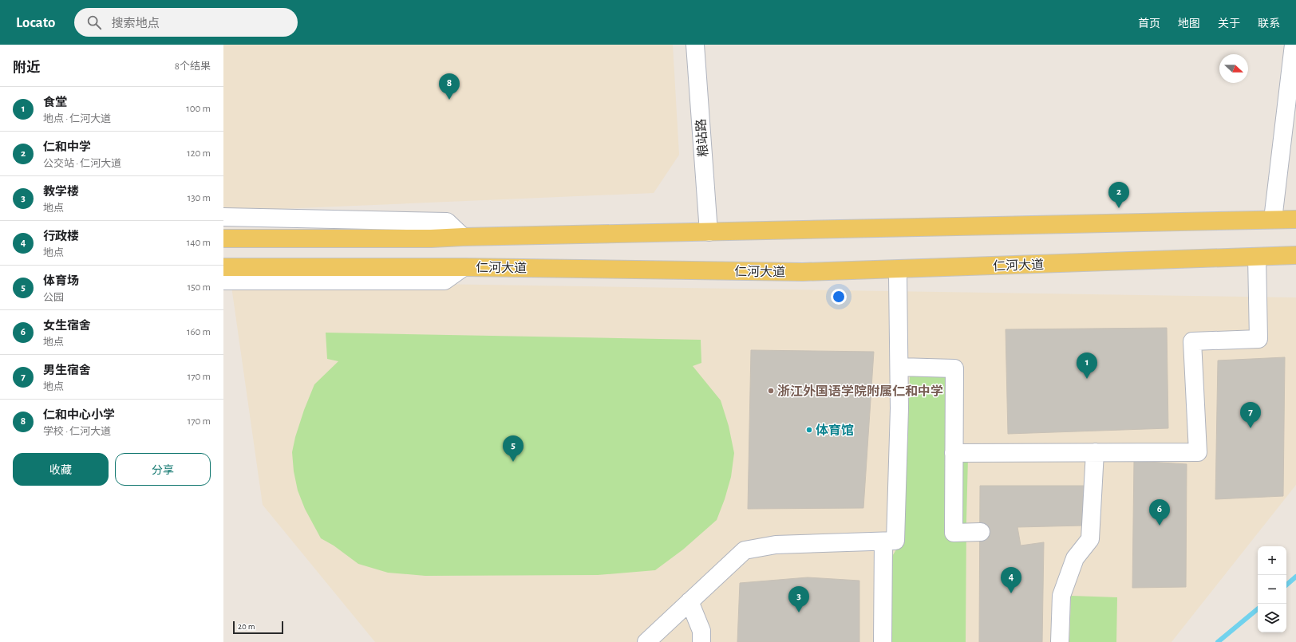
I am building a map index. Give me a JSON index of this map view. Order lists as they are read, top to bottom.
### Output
{
  "streets": {
    "main road": ["仁河大道"],
    "street": ["粮站路"]
  },
  "places": ["浙江外国语学院附属仁和中学", "体育馆"],
  "scale_bar": "20 m",
  "north": "right",
  "page": {
    "header": "Locato",
    "search": "搜索地点",
    "nav": [
      "首页",
      "地图",
      "关于",
      "联系"
    ],
    "heading": ["附近", "8个结果"],
    "pins": [
      "8",
      "2",
      "1",
      "7",
      "5",
      "6",
      "4",
      "3"
    ],
    "list": [
      {
        "mark": "1",
        "name": "食堂",
        "note": "地点 · 仁河大道",
        "value": "100 m"
      },
      {
        "mark": "2",
        "name": "仁和中学",
        "note": "公交站 · 仁河大道",
        "value": "120 m"
      },
      {
        "mark": "3",
        "name": "教学楼",
        "note": "地点",
        "value": "130 m"
      },
      {
        "mark": "4",
        "name": "行政楼",
        "note": "地点",
        "value": "140 m"
      },
      {
        "mark": "5",
        "name": "体育场",
        "note": "公园",
        "value": "150 m"
      },
      {
        "mark": "6",
        "name": "女生宿舍",
        "note": "地点",
        "value": "160 m"
      },
      {
        "mark": "7",
        "name": "男生宿舍",
        "note": "地点",
        "value": "170 m"
      },
      {
        "mark": "8",
        "name": "仁和中心小学",
        "note": "学校 · 仁河大道",
        "value": "170 m"
      }
    ],
    "buttons": ["收藏", "分享"],
    "map_buttons": ["+", "−"],
    "scale": "20 m"
  }
}
